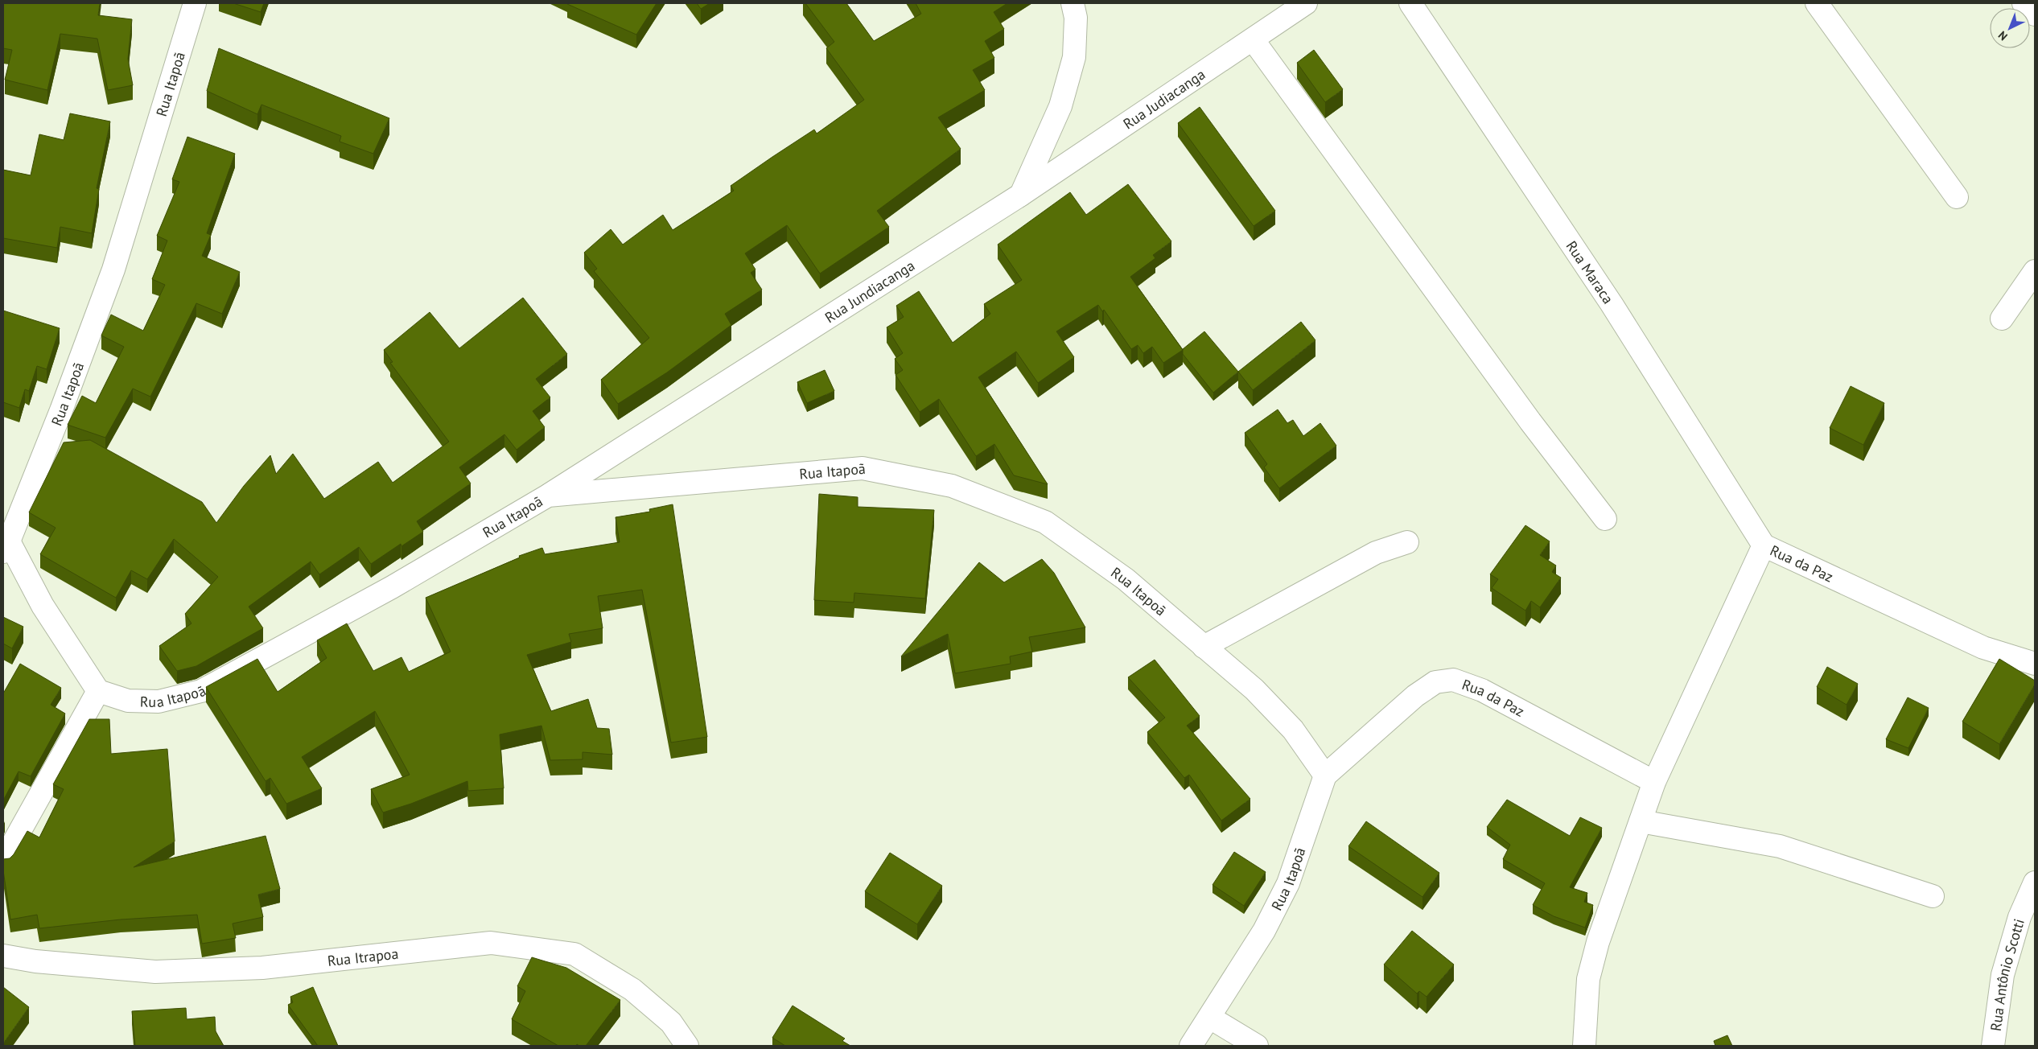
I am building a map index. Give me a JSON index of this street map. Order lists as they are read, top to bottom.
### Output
{
  "streets": {
    "street": [
      "Rua Itapoã",
      "Rua Judiacanga",
      "Rua Maraca",
      "Rua Jundiacanga",
      "Rua da Paz",
      "Rua Itrapoa",
      "Rua Antônio Scotti"
    ]
  },
  "crossings": [
    ["Rua Itapoã", "Rua Jundiacanga"],
    ["Rua Itapoã", "Rua da Paz"],
    ["Rua Judiacanga", "Rua Jundiacanga"],
    ["Rua Maraca", "Rua da Paz"]
  ],
  "north": "bottom left"
}
